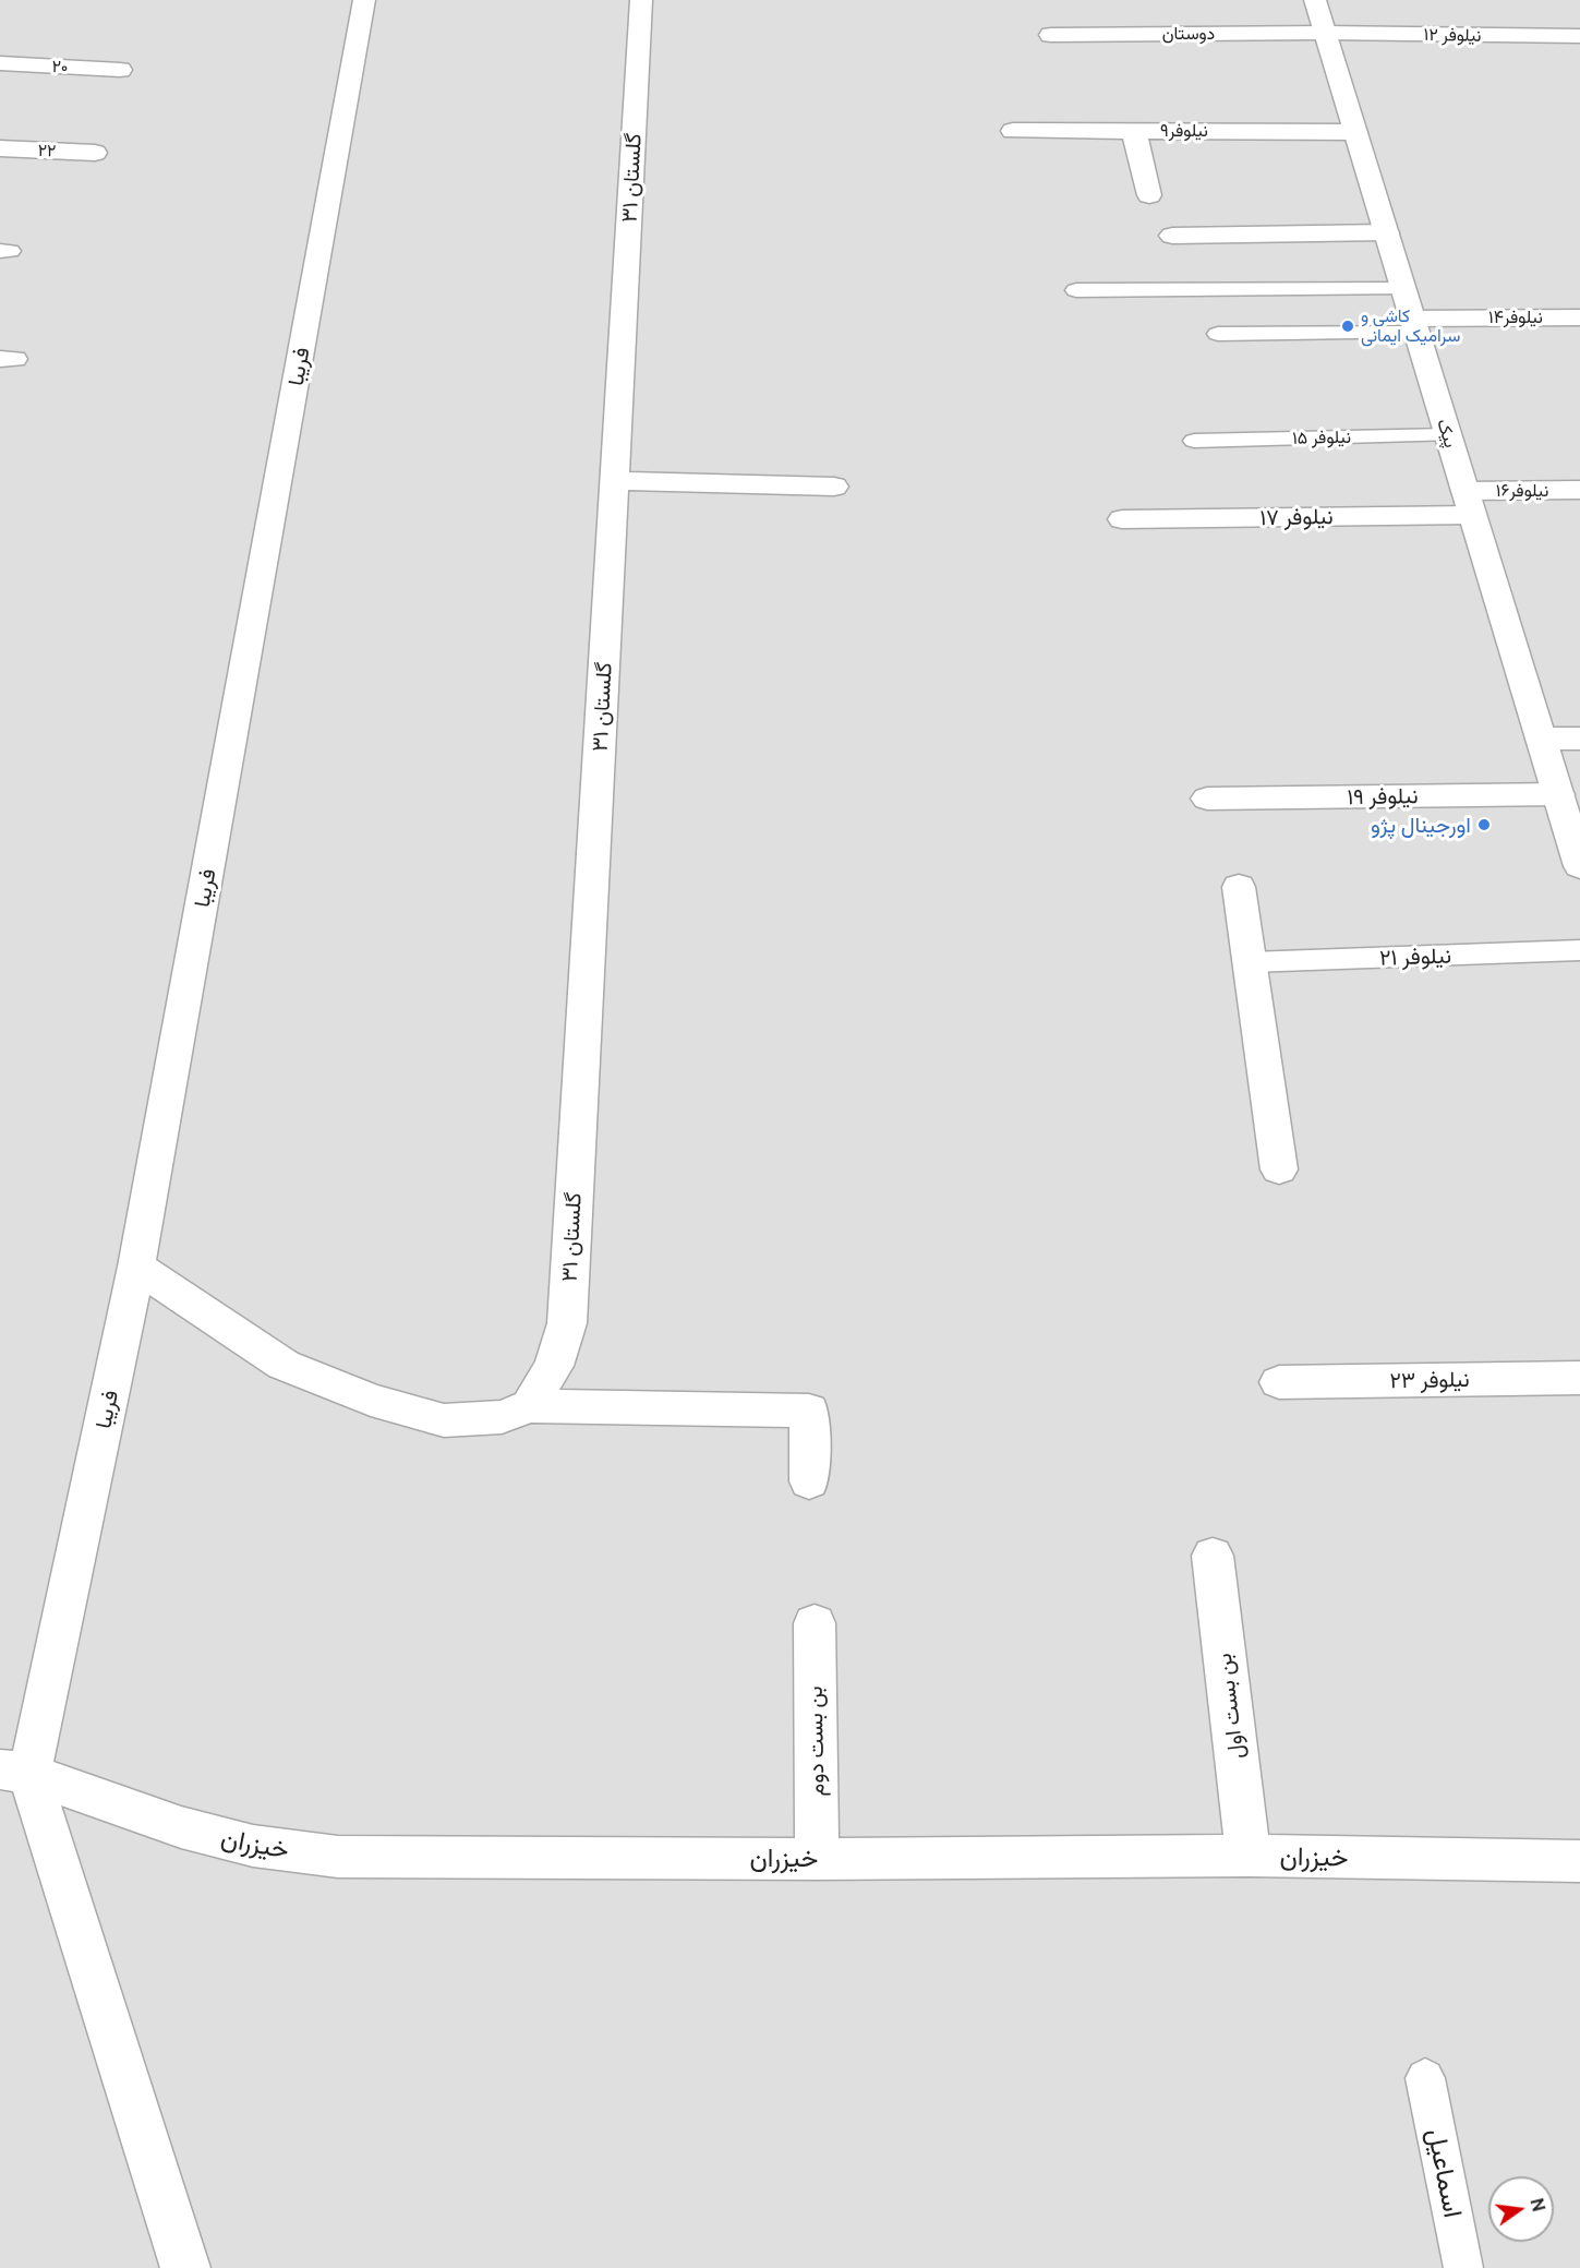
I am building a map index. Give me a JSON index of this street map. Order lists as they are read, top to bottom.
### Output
{
  "streets": {
    "street": [
      "دوستان",
      "نیلوفر ۱۲",
      "۲۰",
      "نیلوفر۹",
      "۲۲",
      "گلستان ۳۱",
      "نیلوفر۱۴",
      "فریبا",
      "پیک",
      "نیلوفر۱۶",
      "نیلوفر ۱۷",
      "نیلوفر ۱۹",
      "نیلوفر ۲۳",
      "بن بست اول",
      "بن بست دوم",
      "خیزران"
    ],
    "lane": ["نیلوفر ۱۵", "نیلوفر ۲۱", "اسماعیل"]
  },
  "crossings": [
    ["دوستان", "نیلوفر ۱۲"],
    ["دوستان", "پیک"],
    ["نیلوفر ۱۲", "پیک"],
    ["نیلوفر۹", "پیک"],
    ["نیلوفر۱۴", "پیک"],
    ["فریبا", "خیزران"],
    ["پیک", "نیلوفر ۱۵"],
    ["پیک", "نیلوفر۱۶"],
    ["پیک", "نیلوفر ۱۷"],
    ["پیک", "نیلوفر ۱۹"],
    ["نیلوفر۱۶", "نیلوفر ۱۷"],
    ["بن بست اول", "خیزران"],
    ["بن بست دوم", "خیزران"]
  ],
  "places": ["کاشی و سرامیک ایمانی", "اورجینال پژو"],
  "north": "right"
}
